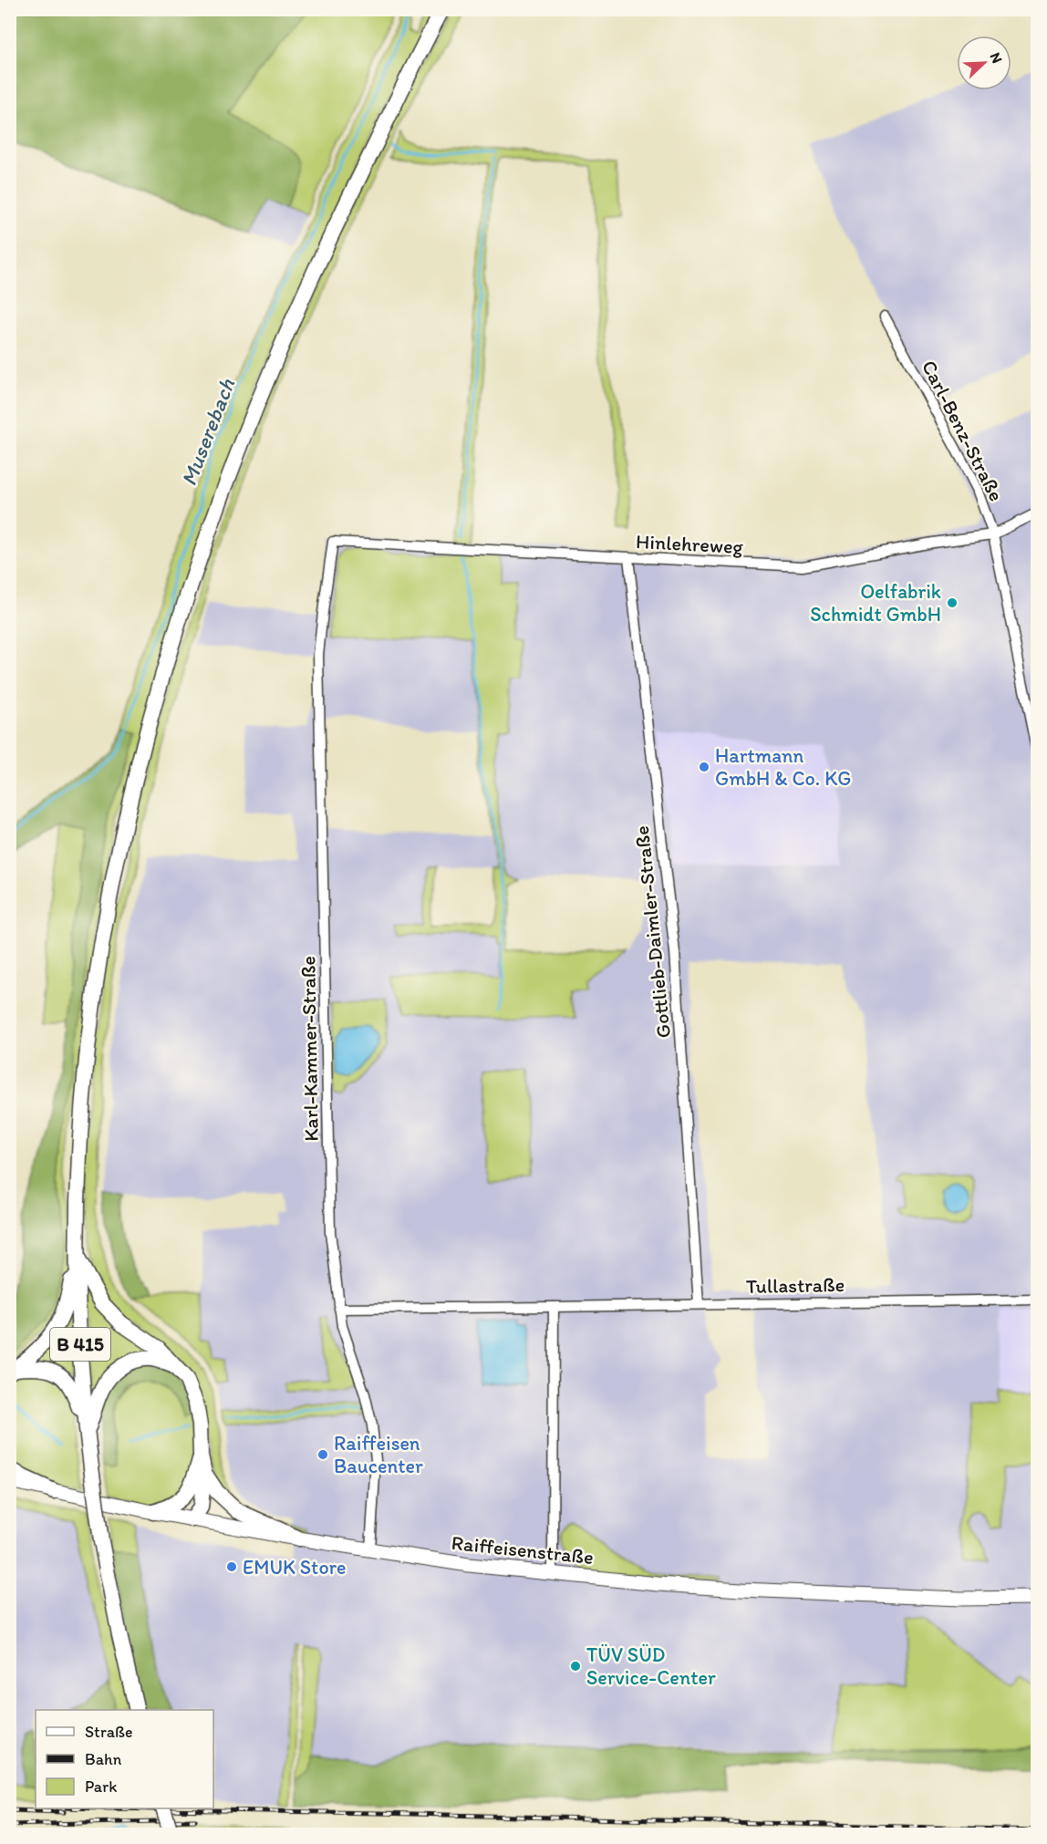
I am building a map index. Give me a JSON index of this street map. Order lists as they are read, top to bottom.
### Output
{
  "streets": {
    "main road": ["B 415"],
    "street": [
      "Carl-Benz-Straße",
      "Hinlehreweg",
      "Gottlieb-Daimler-Straße",
      "Karl-Kammer-Straße",
      "Tullastraße",
      "Raiffeisenstraße"
    ]
  },
  "crossings": [
    ["Carl-Benz-Straße", "Hinlehreweg"],
    ["Hinlehreweg", "Gottlieb-Daimler-Straße"],
    ["Hinlehreweg", "Karl-Kammer-Straße"],
    ["Gottlieb-Daimler-Straße", "Tullastraße"],
    ["Karl-Kammer-Straße", "Tullastraße"],
    ["Karl-Kammer-Straße", "Raiffeisenstraße"]
  ],
  "water": ["Muserebach"],
  "places": [
    "Oelfabrik Schmidt GmbH",
    "Hartmann GmbH & Co. KG",
    "Raiffeisen Baucenter",
    "EMUK Store",
    "TÜV SÜD Service-Center"
  ],
  "legend": ["Straße", "Bahn", "Park"],
  "north": "top right"
}
